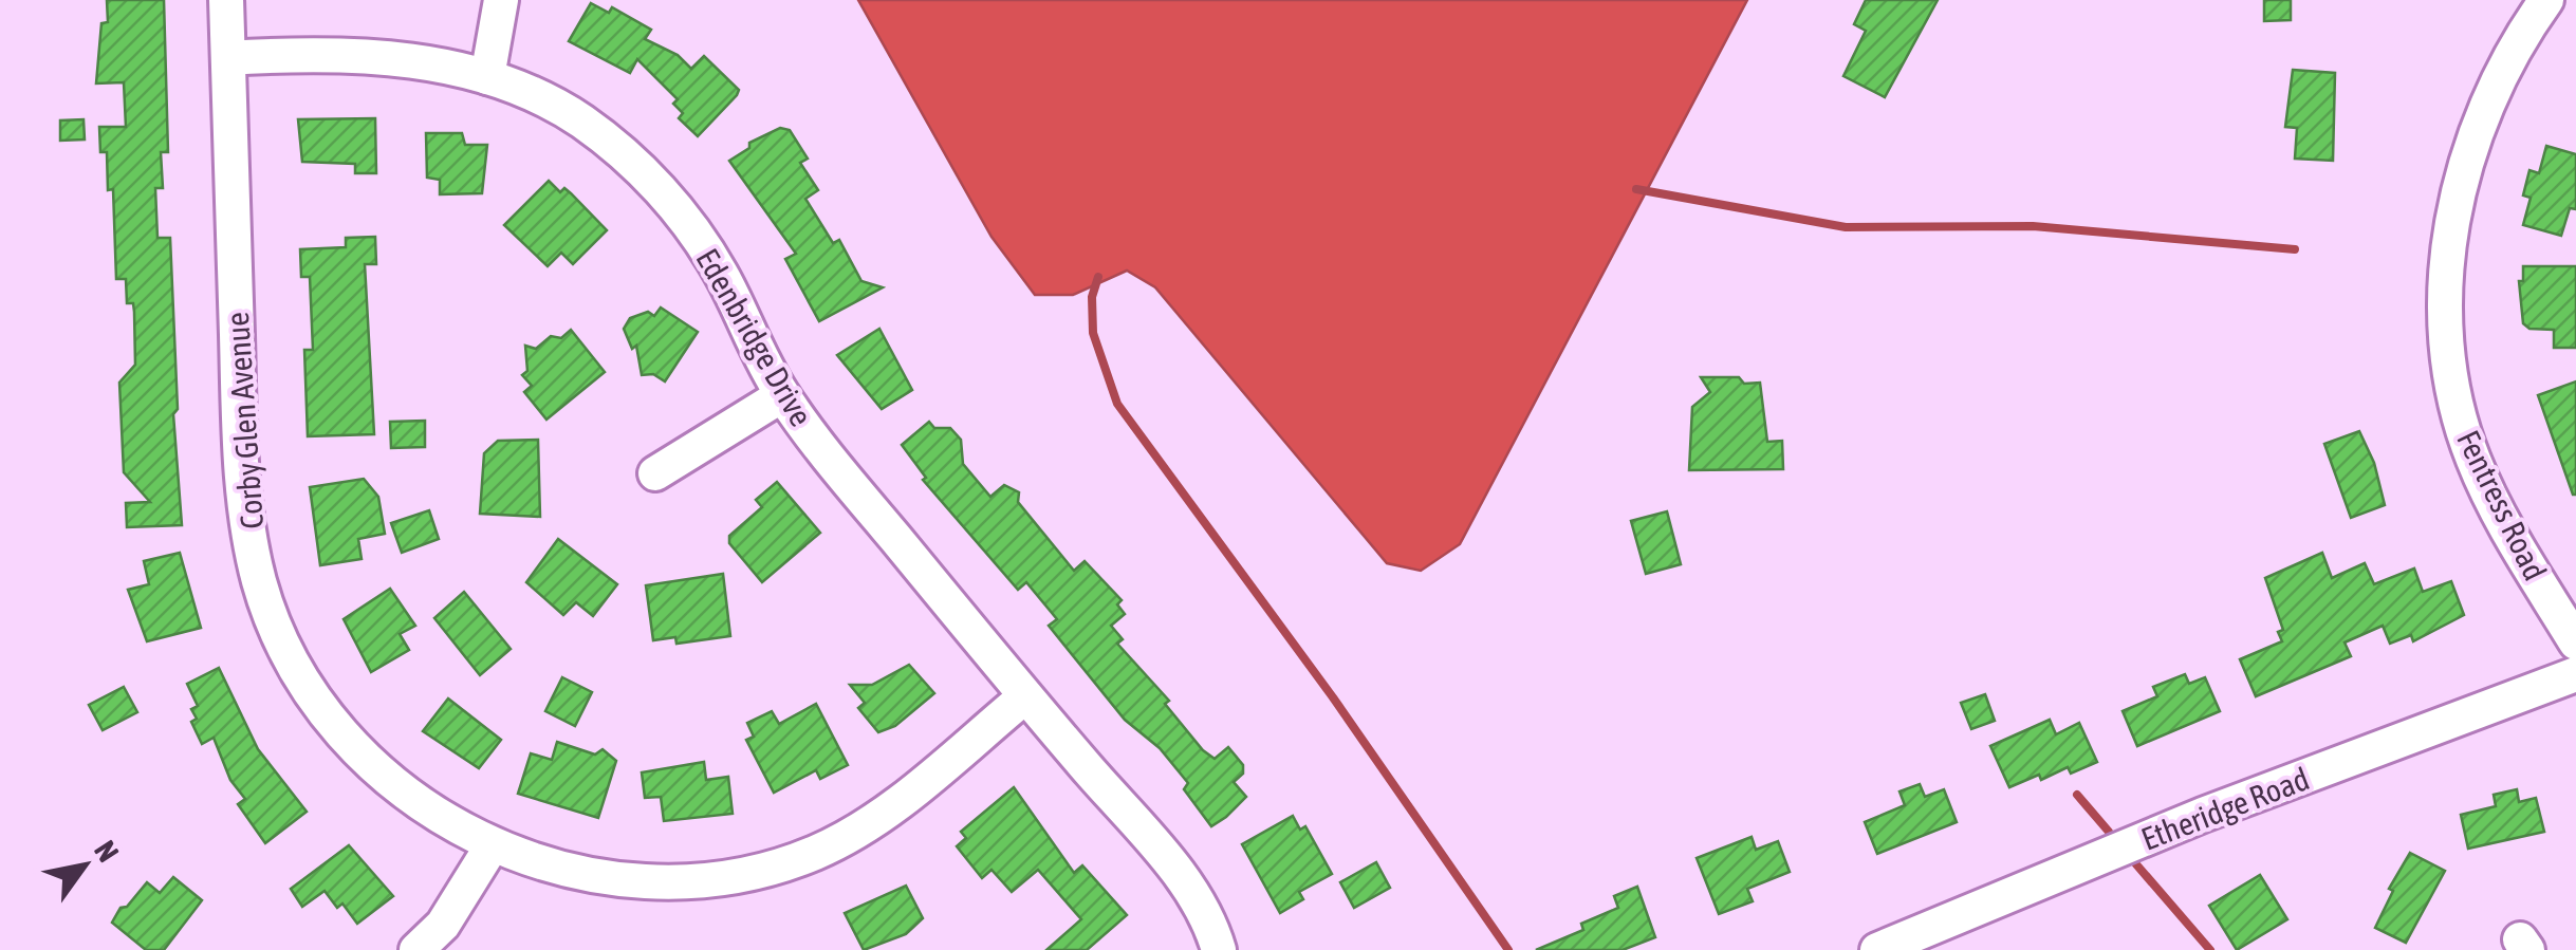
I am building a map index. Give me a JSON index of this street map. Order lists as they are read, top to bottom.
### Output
{
  "streets": {
    "street": [
      "Edenbridge Drive",
      "Corby Glen Avenue",
      "Fentress Road",
      "Etheridge Road"
    ]
  },
  "crossings": [
    ["Edenbridge Drive", "Corby Glen Avenue"]
  ],
  "north": "top right"
}
